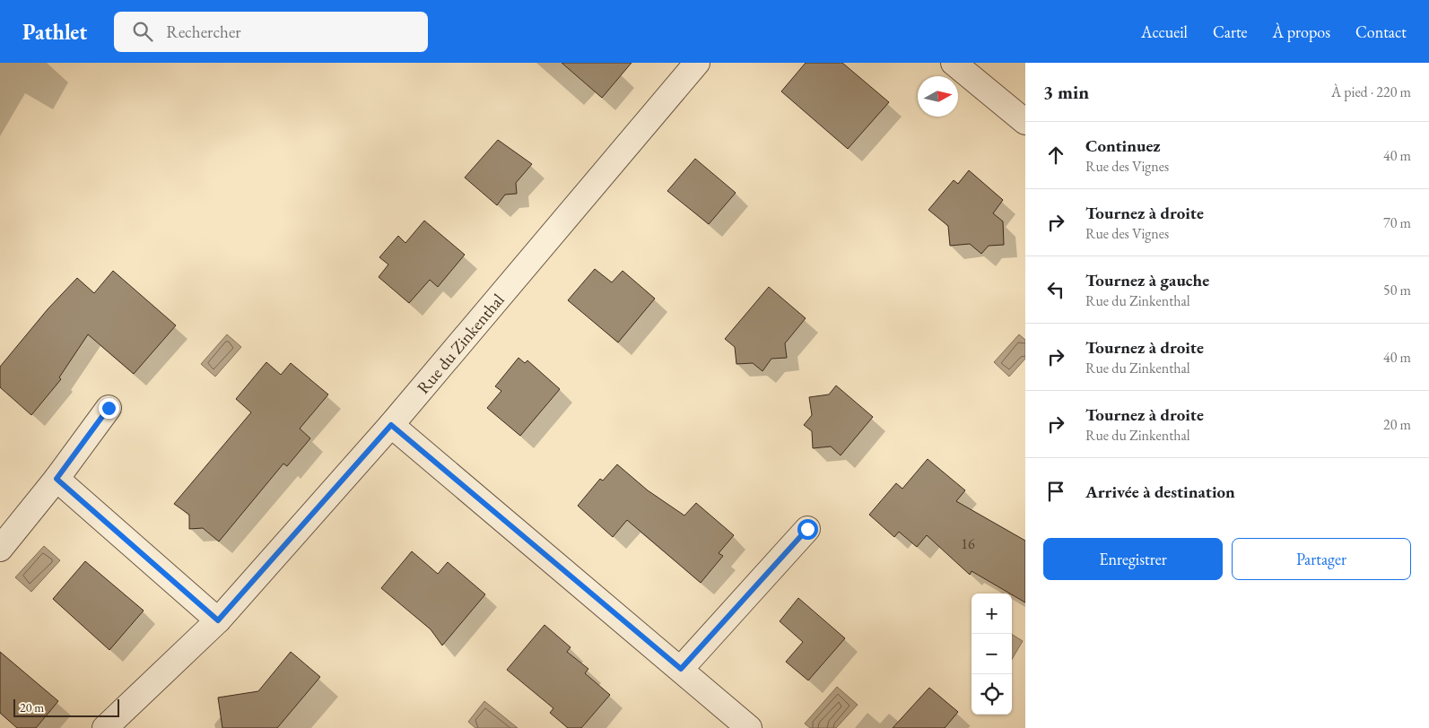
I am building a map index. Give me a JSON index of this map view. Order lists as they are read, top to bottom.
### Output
{
  "streets": {
    "street": ["Rue du Zinkenthal"]
  },
  "house_numbers": ["16"],
  "scale_bar": "20 m",
  "north": "right",
  "page": {
    "header": "Pathlet",
    "search": "Rechercher",
    "nav": [
      "Accueil",
      "Carte",
      "À propos",
      "Contact"
    ],
    "heading": ["3 min", "À pied · 220 m"],
    "list": [
      ["Continuez", "Rue des Vignes", "40 m"],
      ["Tournez à droite", "Rue des Vignes", "70 m"],
      ["Tournez à gauche", "Rue du Zinkenthal", "50 m"],
      ["Tournez à droite", "Rue du Zinkenthal", "40 m"],
      ["Tournez à droite", "Rue du Zinkenthal", "20 m"],
      "Arrivée à destination"
    ],
    "buttons": ["Enregistrer", "Partager"],
    "map_buttons": ["+", "−"],
    "scale": "20 m"
  }
}
